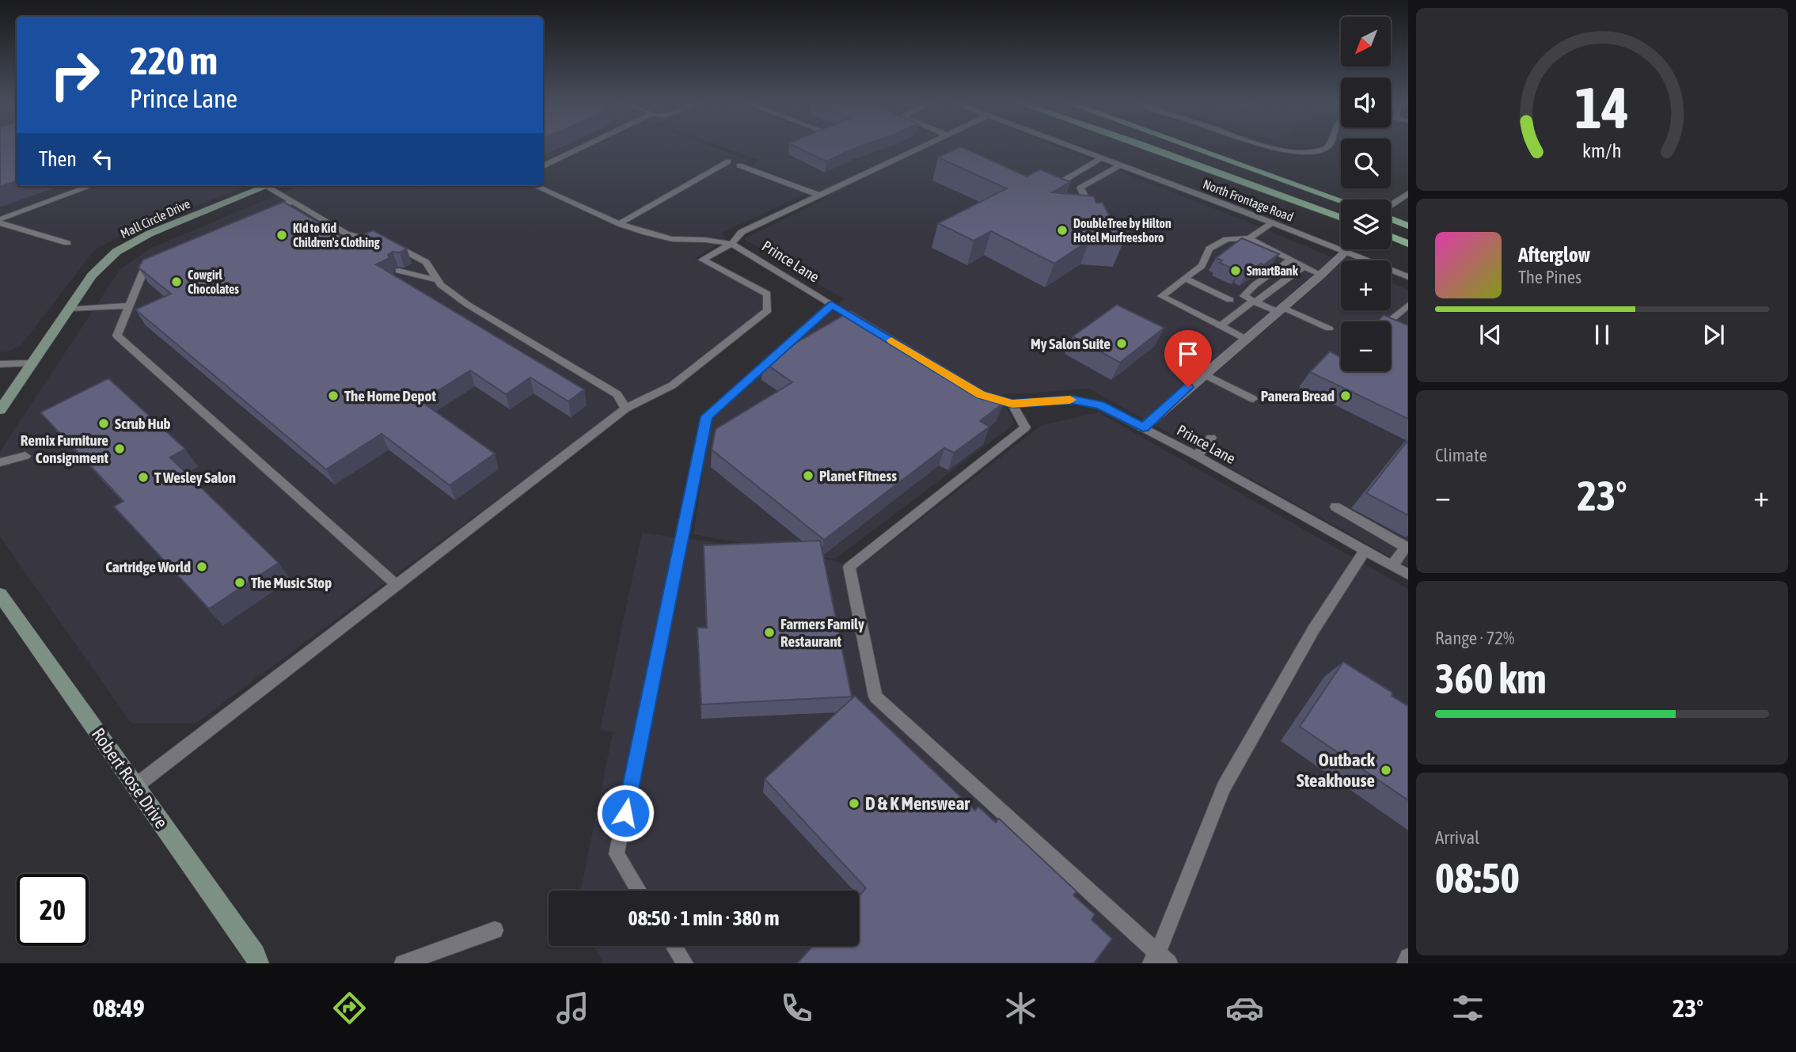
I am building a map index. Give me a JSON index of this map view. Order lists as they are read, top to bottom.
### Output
{
  "streets": {
    "street": ["Mall Circle Drive", "Robert Rose Drive"],
    "lane": ["North Frontage Road", "Prince Lane"]
  },
  "places": [
    "DoubleTree by Hilton Hotel Murfreesboro",
    "KId to Kid Children's Clothing",
    "SmartBank",
    "Cowgirl Chocolates",
    "My Salon Suite",
    "The Home Depot",
    "Panera Bread",
    "Scrub Hub",
    "Remix Furniture Consignment",
    "Planet Fitness",
    "T Wesley Salon",
    "Cartridge World",
    "The Music Stop",
    "Farmers Family Restaurant",
    "Outback Steakhouse",
    "D & K Menswear"
  ],
  "north": "bottom left",
  "page": {
    "map_buttons": ["+", "−"],
    "turn": ["220 m", "Prince Lane"],
    "then": "Then",
    "song": ["Afterglow", "The Pines"],
    "tile": [
      "Climate",
      ["Range · 72%", "360 km"],
      ["Arrival", "08:50"]
    ],
    "heat": ["−", "23°", "+"],
    "limit": "20",
    "trip": "08:50 · 1 min · 380 m",
    "tabs": ["08:49", "23°"],
    "gauge": ["14", "km/h"]
  }
}
